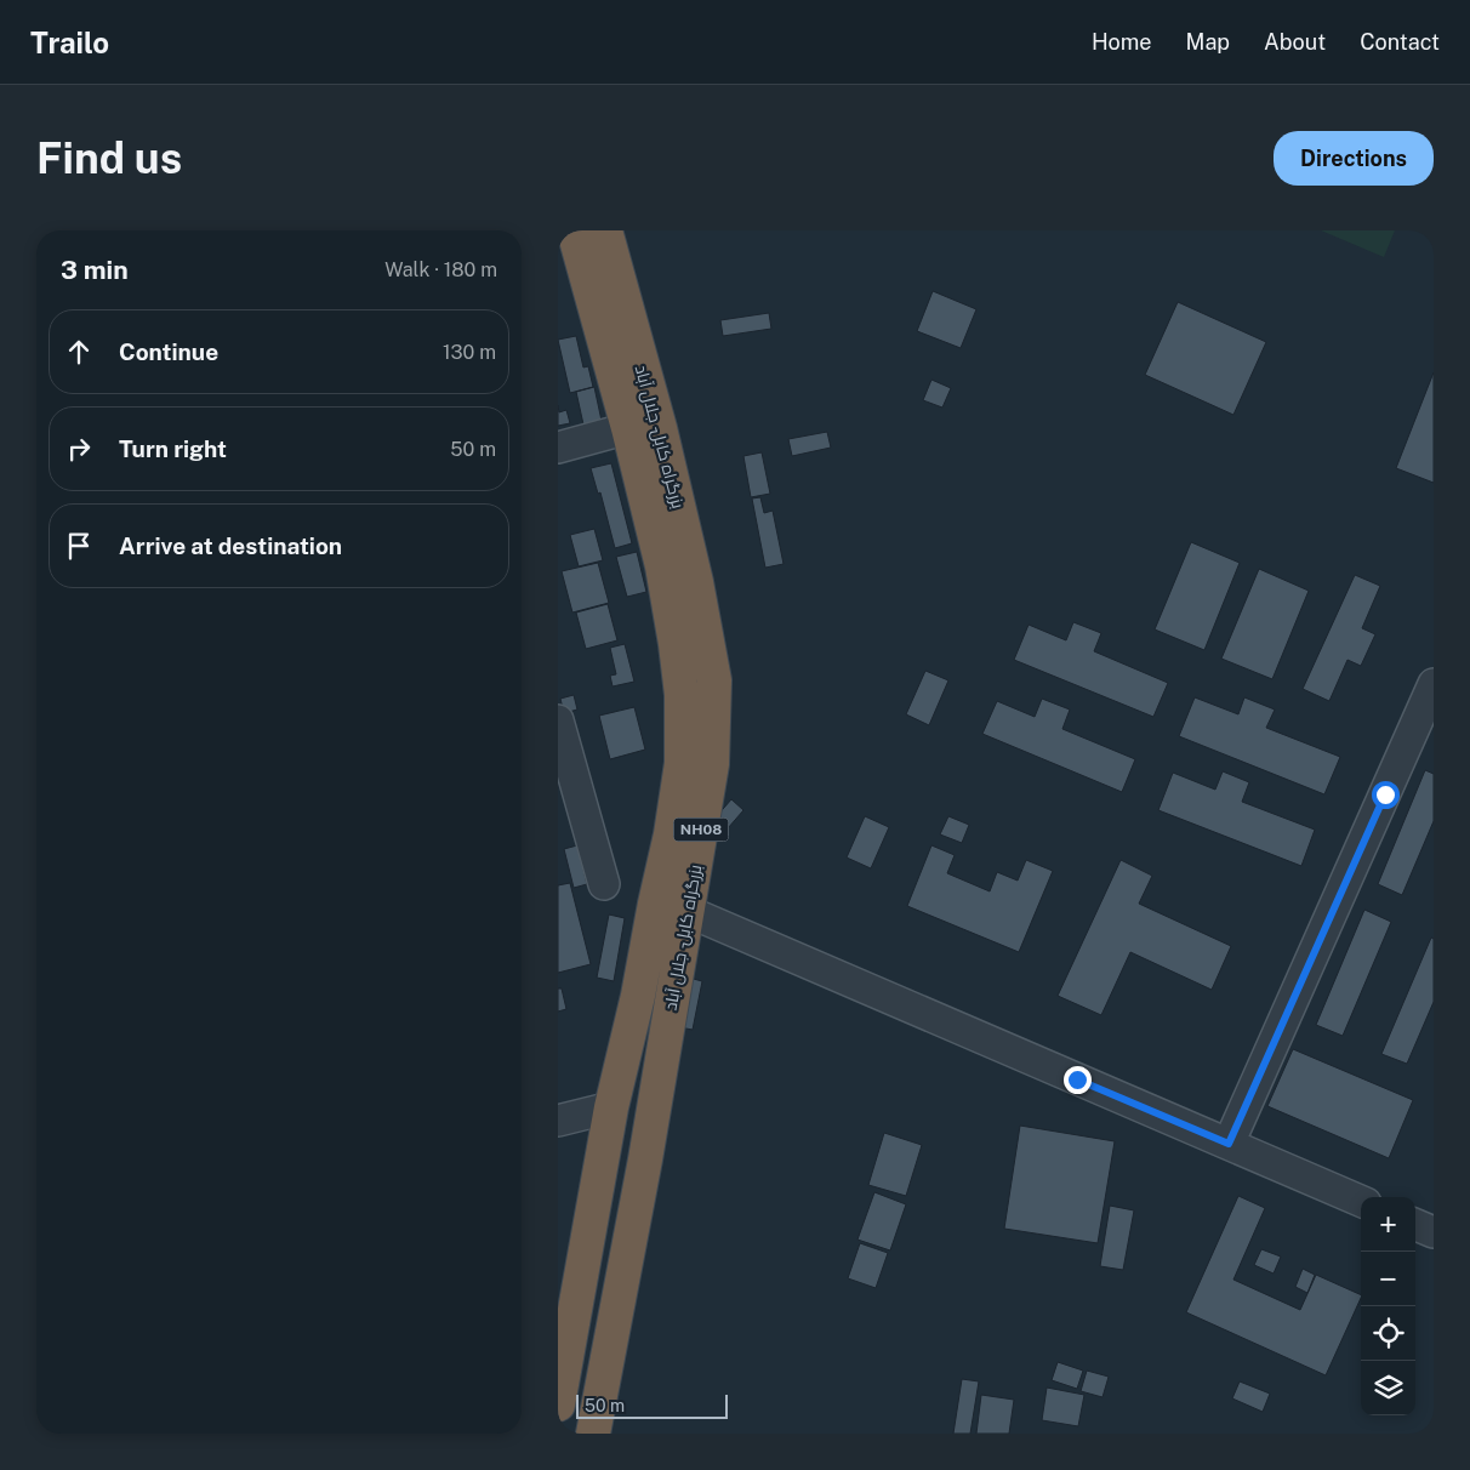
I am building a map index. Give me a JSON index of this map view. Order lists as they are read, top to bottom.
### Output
{
  "streets": {
    "highway": ["بزرگراه کابل- جلال آباد", "NH08"]
  },
  "scale_bar": "50 m",
  "page": {
    "header": "Trailo",
    "nav": [
      "Home",
      "Map",
      "About",
      "Contact"
    ],
    "buttons": "Directions",
    "title": "Find us",
    "heading": ["3 min", "Walk · 180 m"],
    "list": [
      ["Continue", "130 m"],
      ["Turn right", "50 m"],
      "Arrive at destination"
    ],
    "map_buttons": ["+", "−"],
    "scale": "50 m"
  }
}
